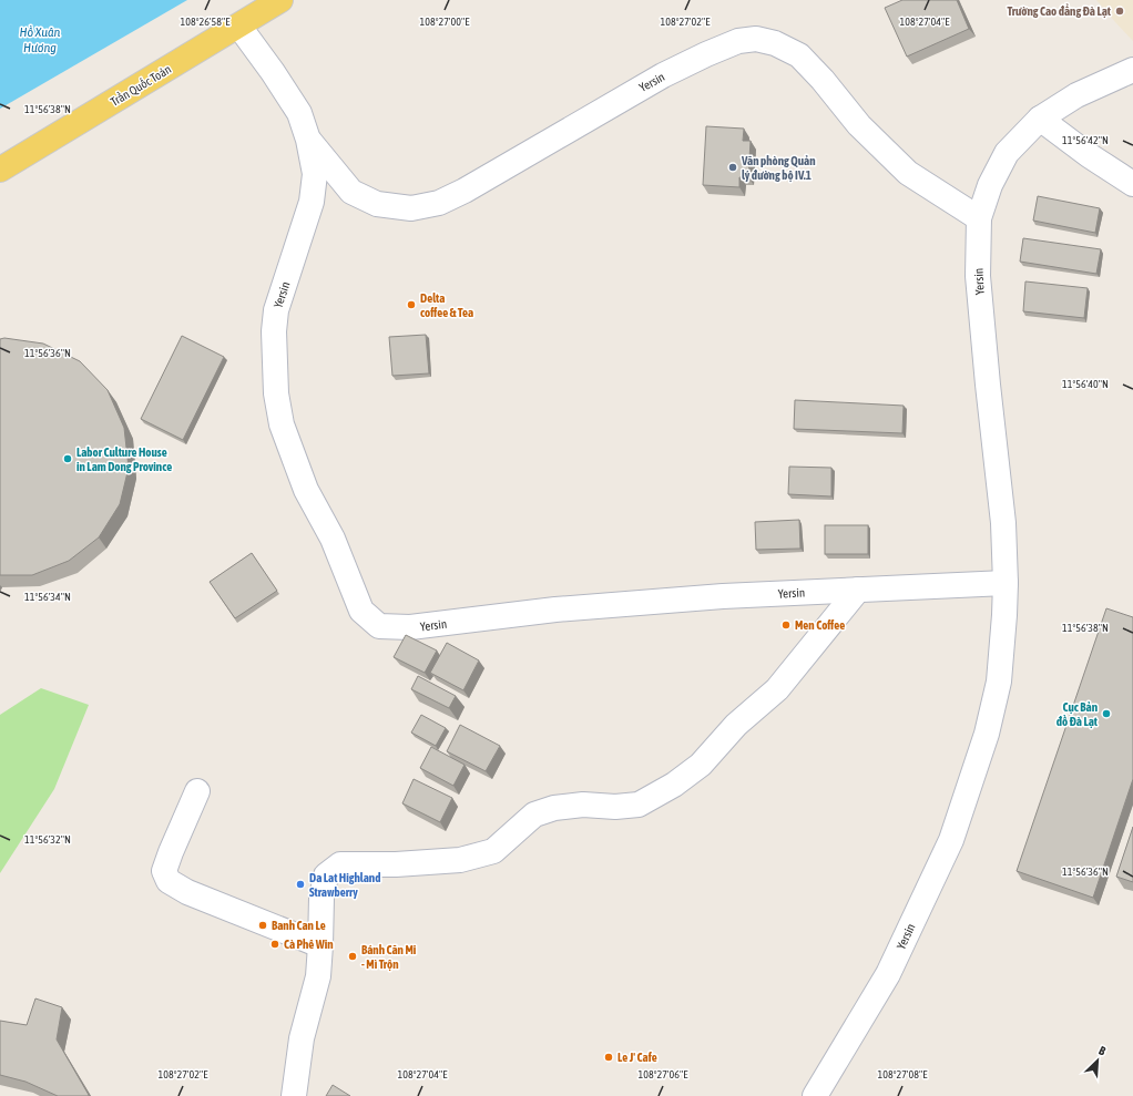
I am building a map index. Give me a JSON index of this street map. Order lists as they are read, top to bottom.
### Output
{
  "streets": {
    "main road": ["Trần Quốc Toản"],
    "street": ["Yersin"]
  },
  "crossings": [
    ["Yersin", "Trần Quốc Toản"]
  ],
  "water": ["Hồ Xuân Hương"],
  "places": [
    "Trường Cao đẳng Đà Lạt",
    "Văn phòng Quản lý đường bộ IV.1",
    "Delta coffee & Tea",
    "Labor Culture House in Lam Dong Province",
    "Men Coffee",
    "Cục Bản đồ Đà Lạt",
    "Da Lat Highland Strawberry",
    "Banh Can Le",
    "Cà Phê Win",
    "Bánh Căn Mi - Mì Trộn",
    "Le J' Cafe"
  ],
  "north": "top right",
  "coordinates": [
    "108°26'58\"E",
    "108°27'00\"E",
    "108°27'02\"E",
    "108°27'04\"E",
    "11°56'38\"N",
    "11°56'42\"N",
    "11°56'36\"N",
    "11°56'40\"N",
    "11°56'34\"N",
    "11°56'32\"N",
    "108°27'06\"E",
    "108°27'08\"E"
  ]
}
